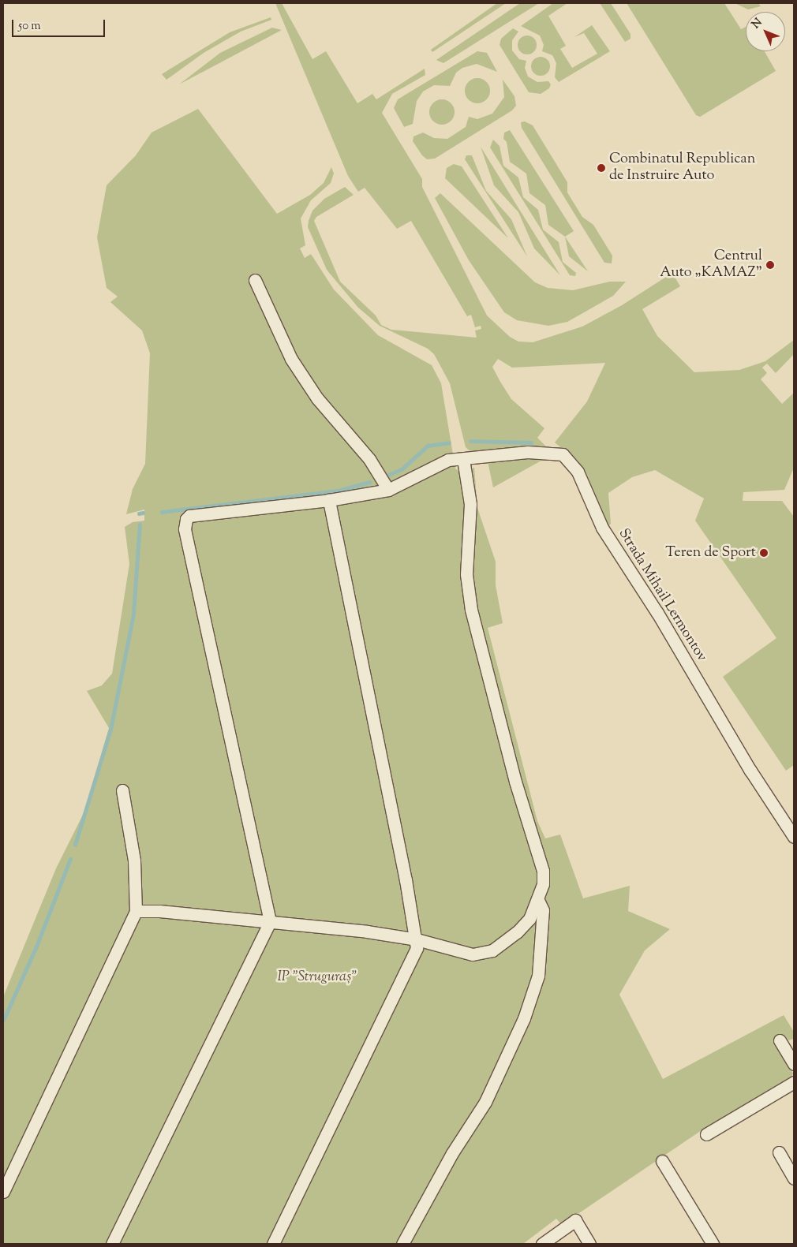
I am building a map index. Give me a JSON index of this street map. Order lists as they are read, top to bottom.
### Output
{
  "streets": {
    "street": ["Strada Mihail Lermontov"]
  },
  "parks": ["IP \"Struguraș\""],
  "places": ["Combinatul Republican de Instruire Auto", "Centrul Auto „KAMAZ”", "Teren de Sport"],
  "scale_bar": "50 m",
  "north": "top left"
}
